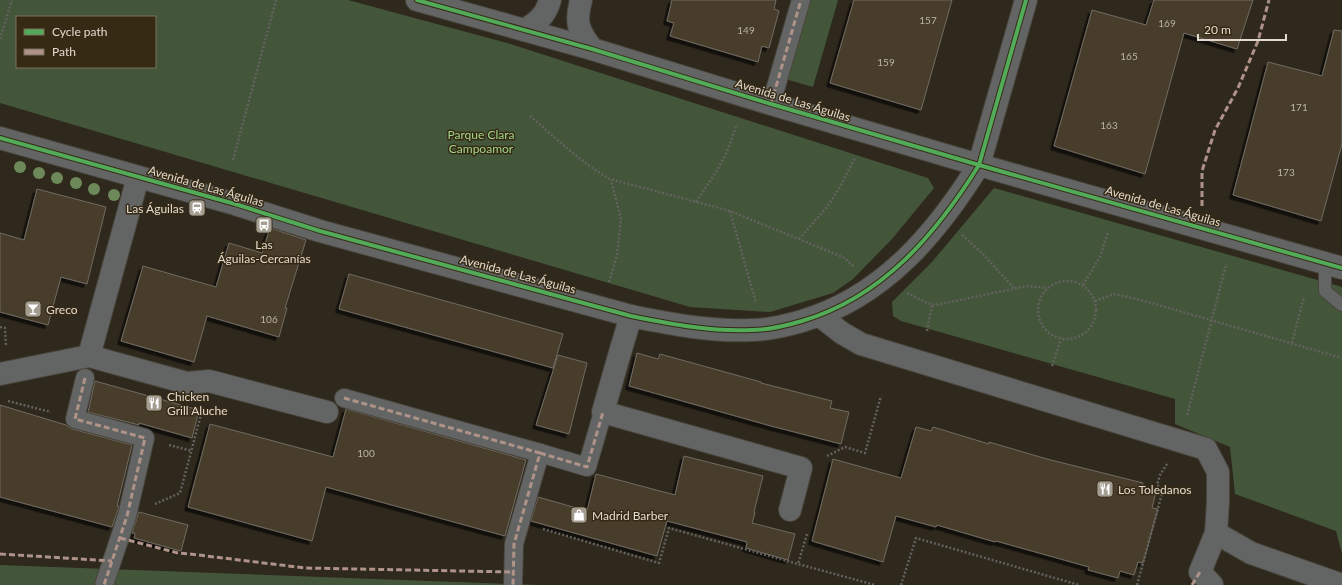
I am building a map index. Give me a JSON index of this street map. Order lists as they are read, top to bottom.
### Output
{
  "streets": {
    "street": ["Avenida de Las Águilas"]
  },
  "parks": ["Parque Clara Campoamor"],
  "places": {
    "station": ["Las Águilas"],
    "bus stop": ["Las Águilas-Cercanías"],
    "bar": ["Greco"],
    "restaurant": ["Chicken Grill Aluche", "Los Toledanos"],
    "shop": ["Madrid Barber"]
  },
  "house_numbers": [
    "157",
    "169",
    "149",
    "165",
    "159",
    "171",
    "163",
    "173",
    "106",
    "100"
  ],
  "legend": ["Cycle path", "Path"],
  "scale_bar": "20 m"
}
